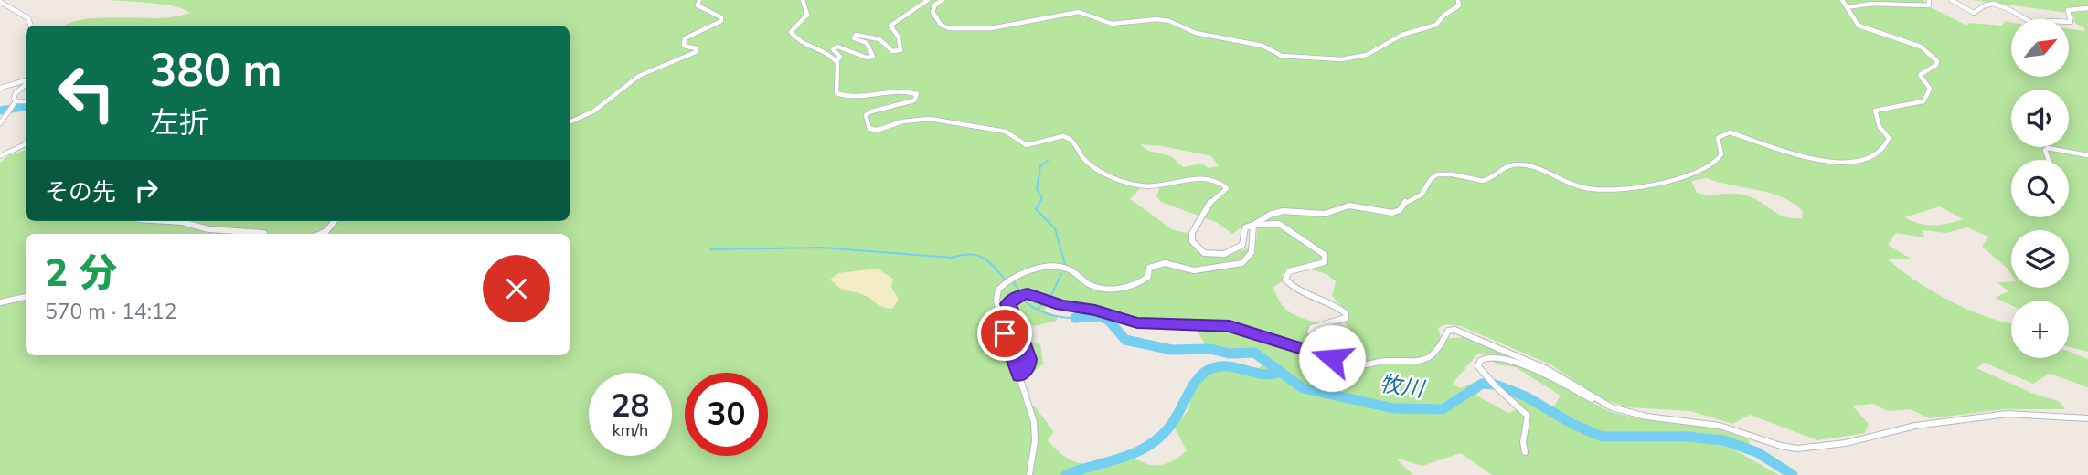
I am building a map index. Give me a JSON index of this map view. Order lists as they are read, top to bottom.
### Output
{
  "water": ["牧川"],
  "north": "top right",
  "page": {
    "map_buttons": "+",
    "turn": ["380 m", "左折"],
    "then": "その先",
    "heading": ["2 分", "570 m · 14:12"],
    "speed": "28 km/h",
    "limit": "30"
  }
}
